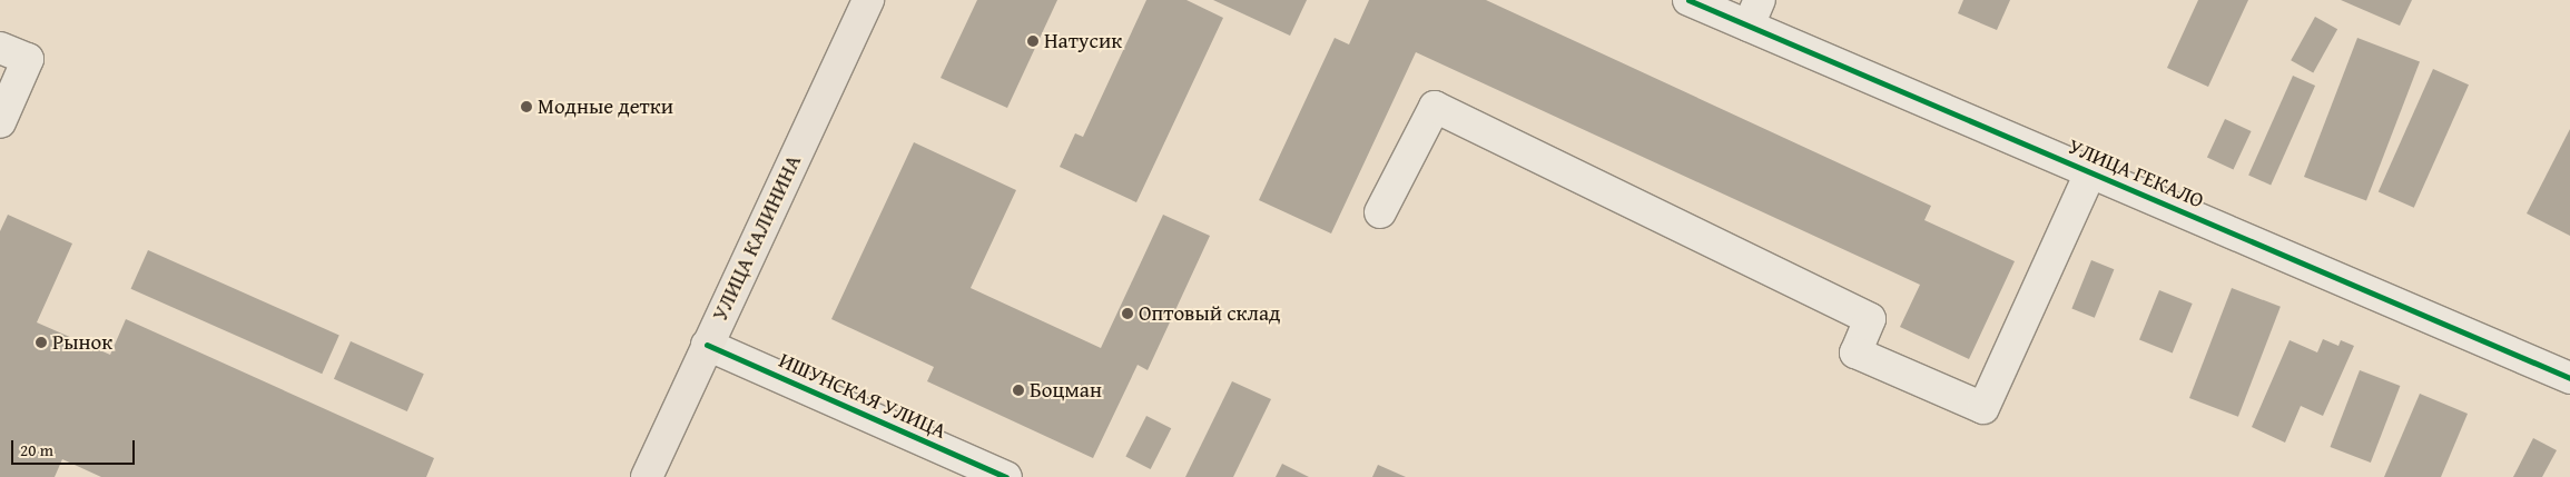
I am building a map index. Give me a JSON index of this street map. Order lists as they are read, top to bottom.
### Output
{
  "streets": {
    "main road": ["УЛИЦА КАЛИНИНА"],
    "street": ["УЛИЦА ГЕКАЛО", "ИШУНСКАЯ УЛИЦА"]
  },
  "crossings": [
    ["УЛИЦА КАЛИНИНА", "ИШУНСКАЯ УЛИЦА"]
  ],
  "places": [
    "Натусик",
    "Модные детки",
    "Оптовый склад",
    "Рынок",
    "Боцман"
  ],
  "scale_bar": "20 m"
}
